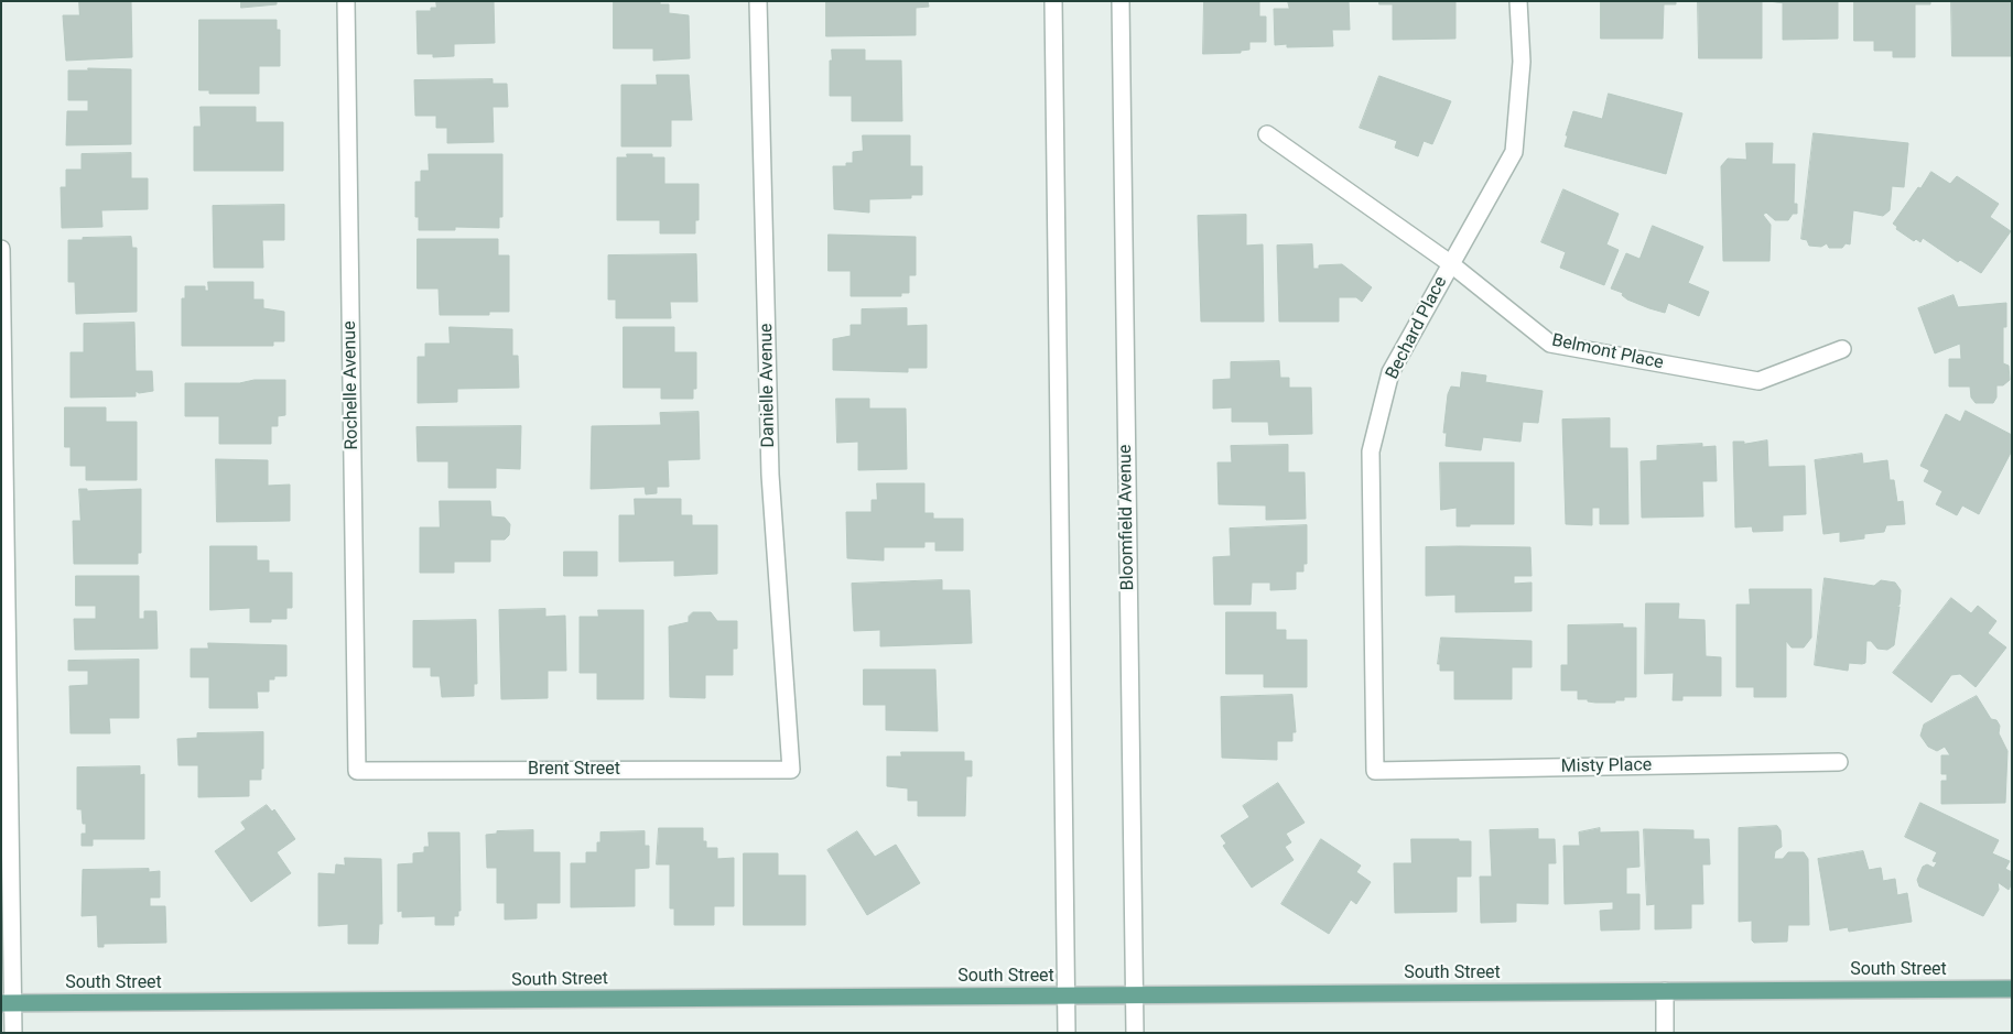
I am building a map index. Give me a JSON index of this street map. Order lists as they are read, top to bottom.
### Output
{
  "streets": {
    "main road": ["South Street"],
    "street": [
      "Bechard Place",
      "Belmont Place",
      "Rochelle Avenue",
      "Danielle Avenue",
      "Bloomfield Avenue",
      "Misty Place",
      "Brent Street"
    ]
  },
  "crossings": [
    ["Bechard Place", "Belmont Place"],
    ["Bechard Place", "Misty Place"],
    ["Rochelle Avenue", "Brent Street"],
    ["Danielle Avenue", "Brent Street"],
    ["Bloomfield Avenue", "South Street"]
  ]
}
